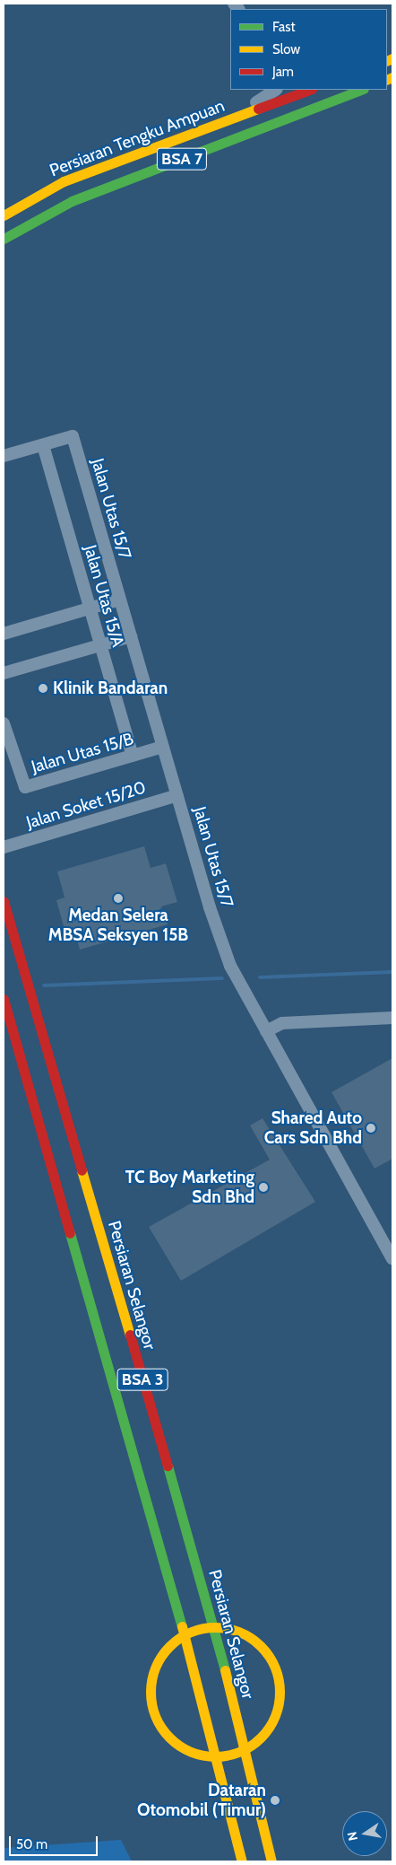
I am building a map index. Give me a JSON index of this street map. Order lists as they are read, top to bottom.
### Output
{
  "streets": {
    "main road": [
      "Persiaran Tengku Ampuan",
      "BSA 7",
      "Persiaran Selangor",
      "BSA 3"
    ],
    "street": [
      "Jalan Utas 15/7",
      "Jalan Utas 15/A",
      "Jalan Utas 15/B",
      "Jalan Soket 15/20"
    ]
  },
  "crossings": [
    ["Jalan Utas 15/7", "Jalan Utas 15/A"],
    ["Jalan Utas 15/7", "Jalan Utas 15/B"],
    ["Jalan Utas 15/7", "Jalan Soket 15/20"],
    ["Jalan Utas 15/A", "Jalan Utas 15/B"]
  ],
  "places": [
    "Klinik Bandaran",
    "Medan Selera MBSA Seksyen 15B",
    "Shared Auto Cars Sdn Bhd",
    "TC Boy Marketing Sdn Bhd",
    "Dataran Otomobil (Timur)"
  ],
  "legend": ["Fast", "Slow", "Jam"],
  "scale_bar": "50 m",
  "north": "left"
}
